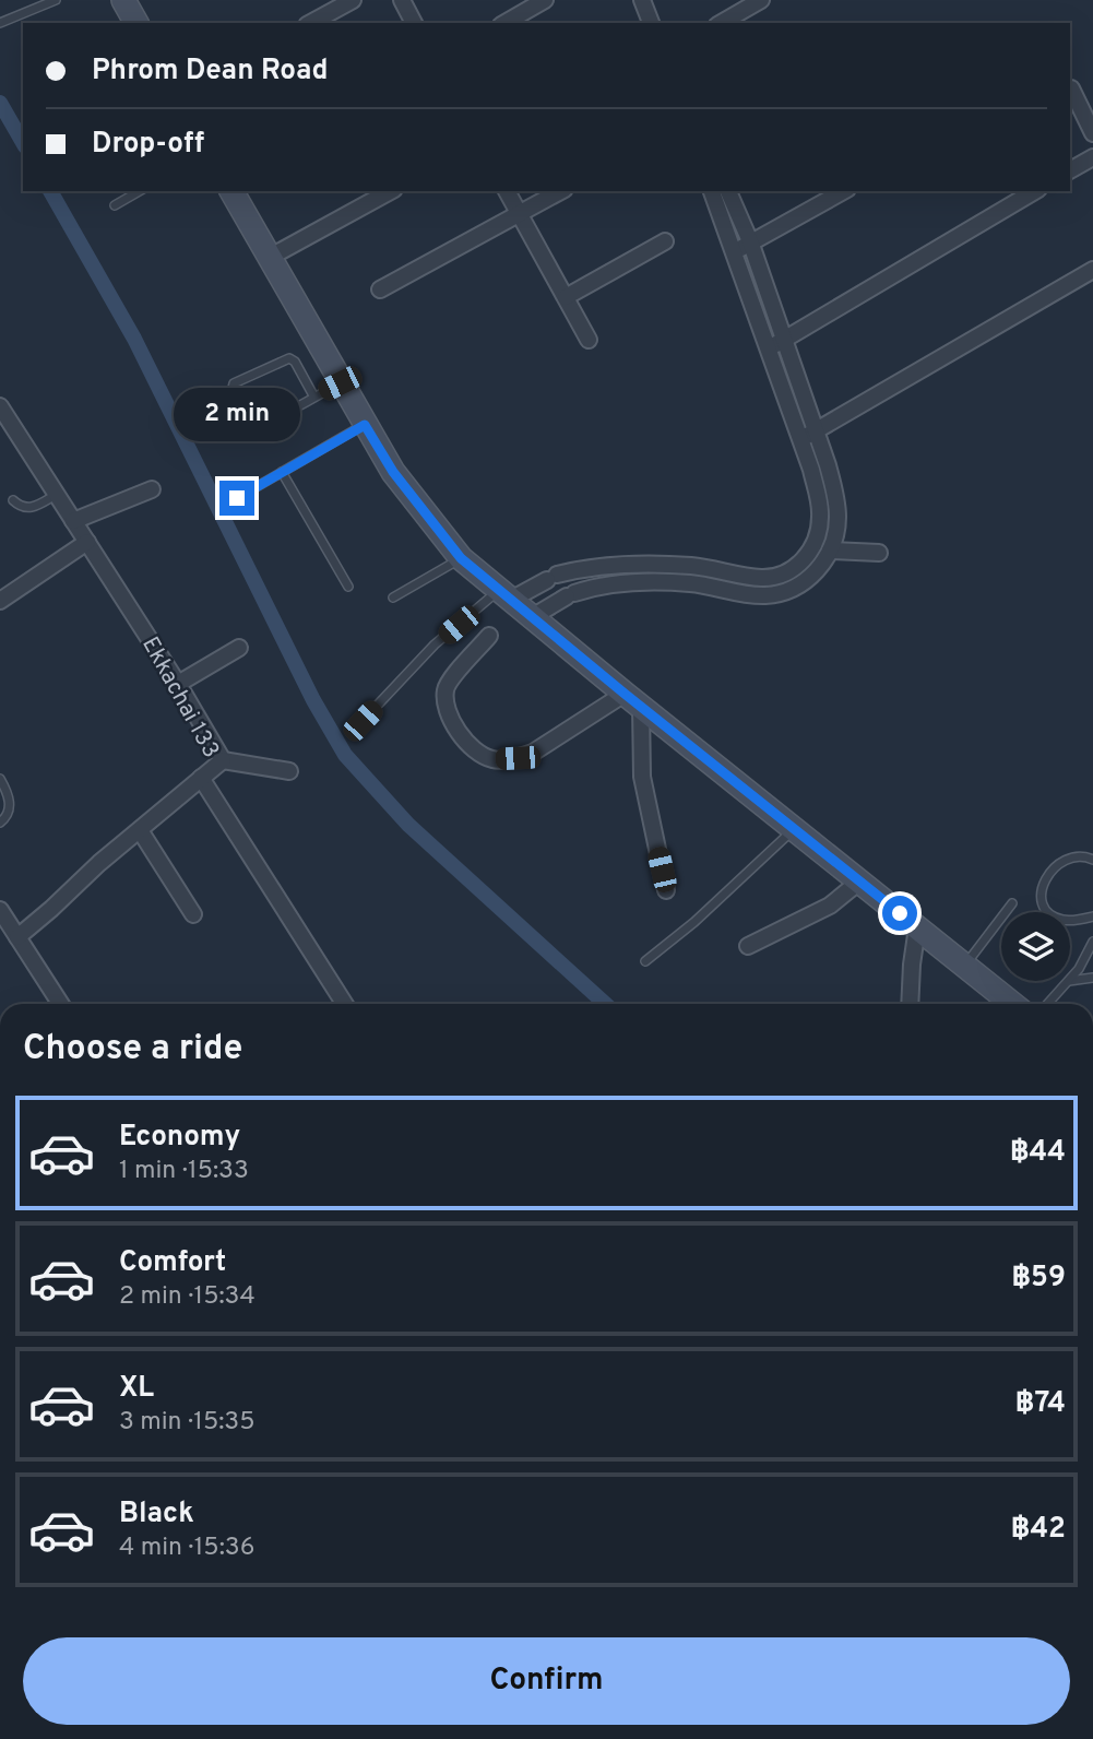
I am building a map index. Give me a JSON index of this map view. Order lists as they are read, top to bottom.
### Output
{
  "streets": {
    "street": ["Ekkachai 133"]
  },
  "page": {
    "banner": ["Phrom Dean Road", "Drop-off"],
    "bubble": "2 min",
    "heading": "Choose a ride",
    "list": [
      {
        "name": "Economy",
        "note": "1 min · 15:33",
        "value": "฿44"
      },
      {
        "name": "Comfort",
        "note": "2 min · 15:34",
        "value": "฿59"
      },
      {
        "name": "XL",
        "note": "3 min · 15:35",
        "value": "฿74"
      },
      {
        "name": "Black",
        "note": "4 min · 15:36",
        "value": "฿42"
      }
    ],
    "buttons": "Confirm"
  }
}
